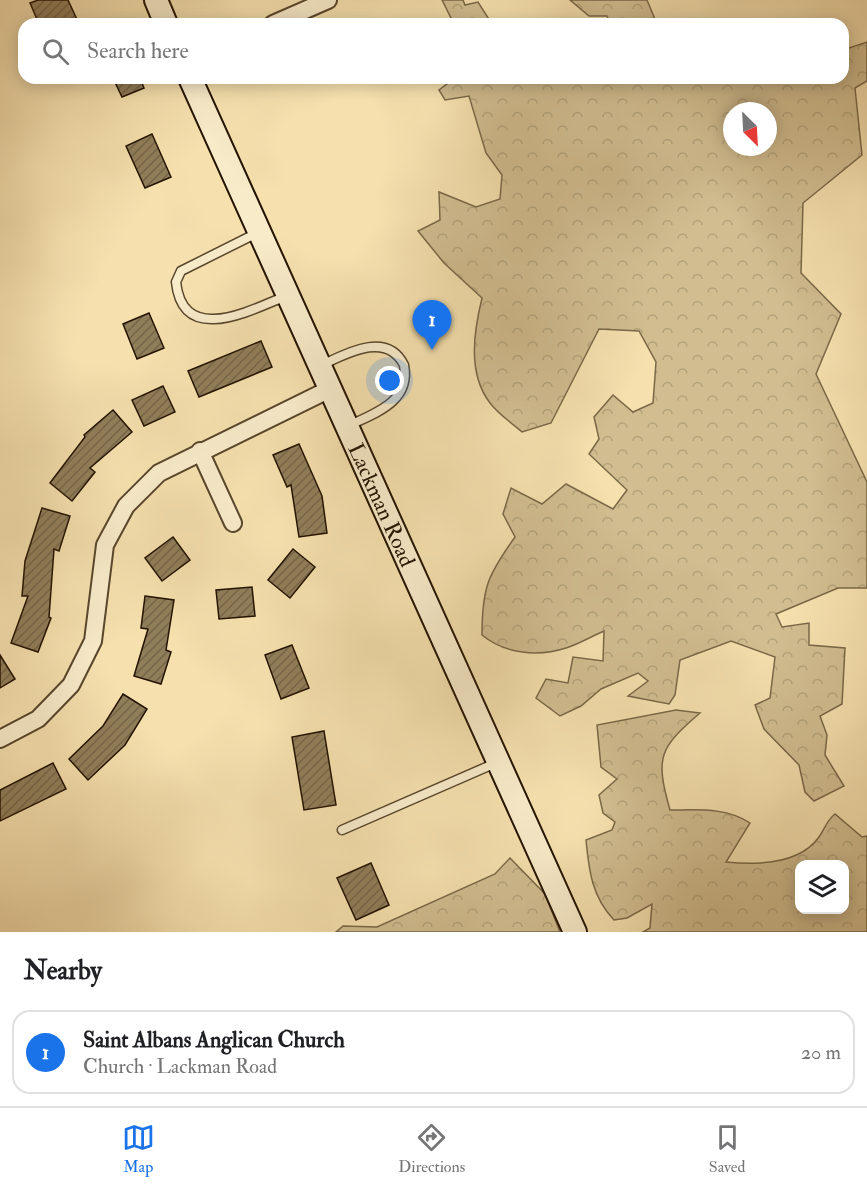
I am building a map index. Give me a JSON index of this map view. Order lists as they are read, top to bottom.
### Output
{
  "streets": {
    "main road": ["Lackman Road"]
  },
  "north": "bottom right",
  "page": {
    "search": "Search here",
    "pins": "1",
    "heading": "Nearby",
    "list": [
      {
        "mark": "1",
        "name": "Saint Albans Anglican Church",
        "note": "Church · Lackman Road",
        "value": "20 m"
      }
    ],
    "nav": ["Map", "Directions", "Saved"]
  }
}
